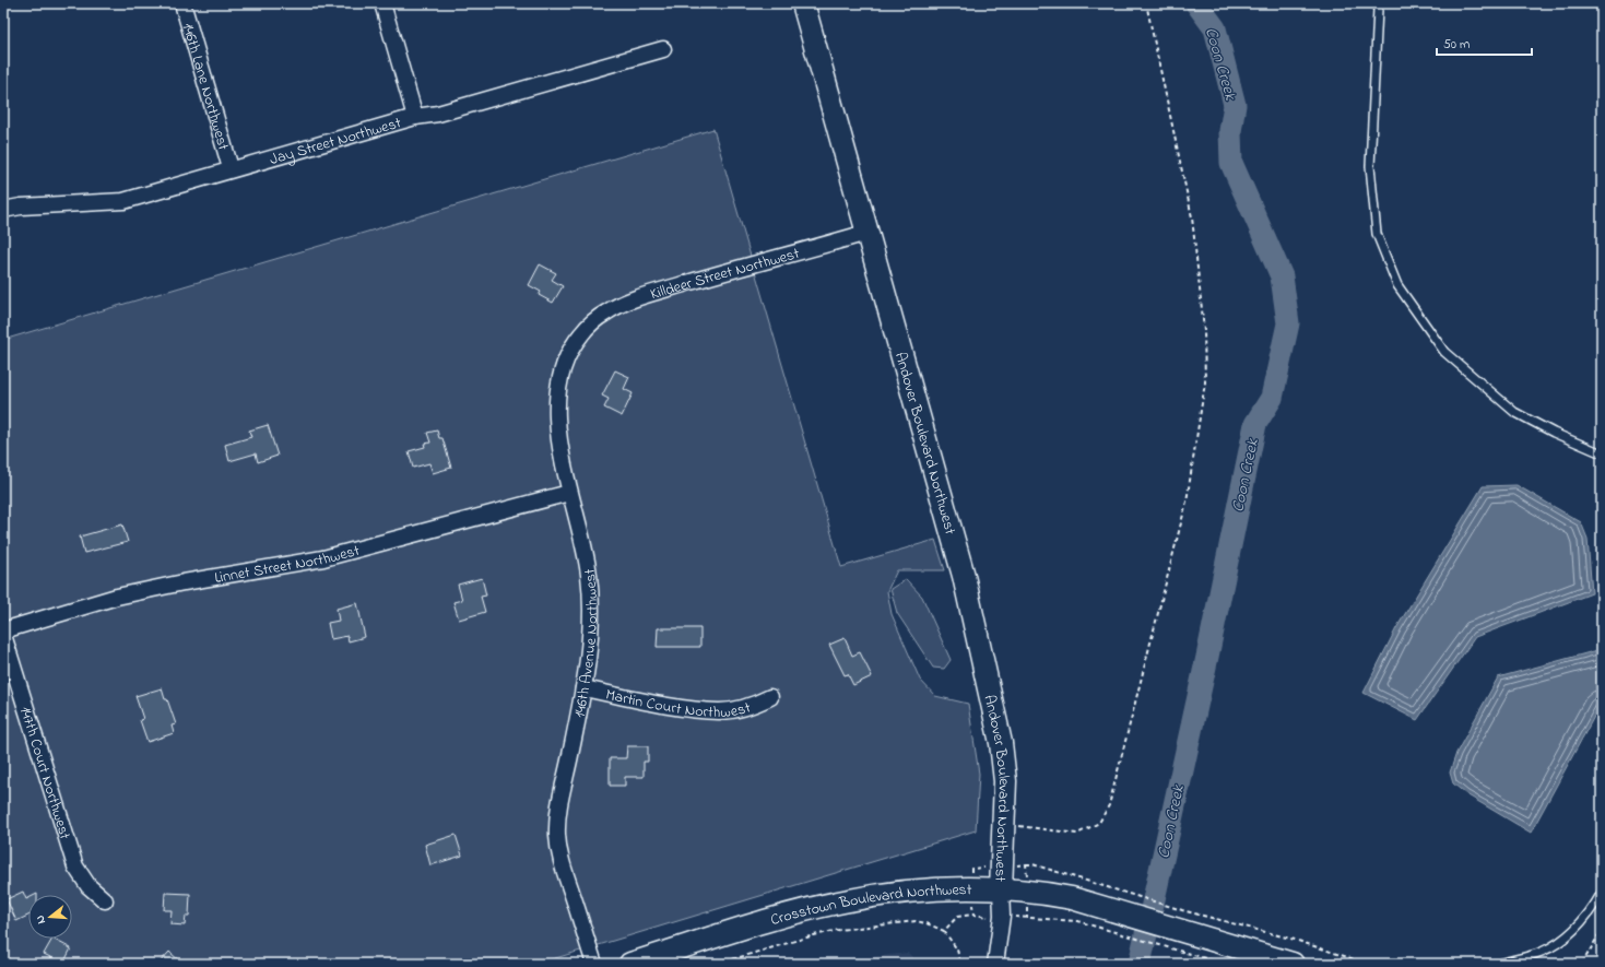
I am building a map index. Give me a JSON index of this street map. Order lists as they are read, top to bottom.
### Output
{
  "streets": {
    "street": [
      "146th Lane Northwest",
      "Jay Street Northwest",
      "Killdeer Street Northwest",
      "Andover Boulevard Northwest",
      "Linnet Street Northwest",
      "146th Avenue Northwest",
      "Martin Court Northwest",
      "147th Court Northwest",
      "Crosstown Boulevard Northwest"
    ]
  },
  "crossings": [
    ["146th Lane Northwest", "Jay Street Northwest"],
    ["Killdeer Street Northwest", "Andover Boulevard Northwest"],
    ["Killdeer Street Northwest", "146th Avenue Northwest"],
    ["Andover Boulevard Northwest", "Crosstown Boulevard Northwest"],
    ["Linnet Street Northwest", "146th Avenue Northwest"],
    ["146th Avenue Northwest", "Martin Court Northwest"]
  ],
  "water": ["Coon Creek"],
  "scale_bar": "50 m",
  "north": "left"
}
